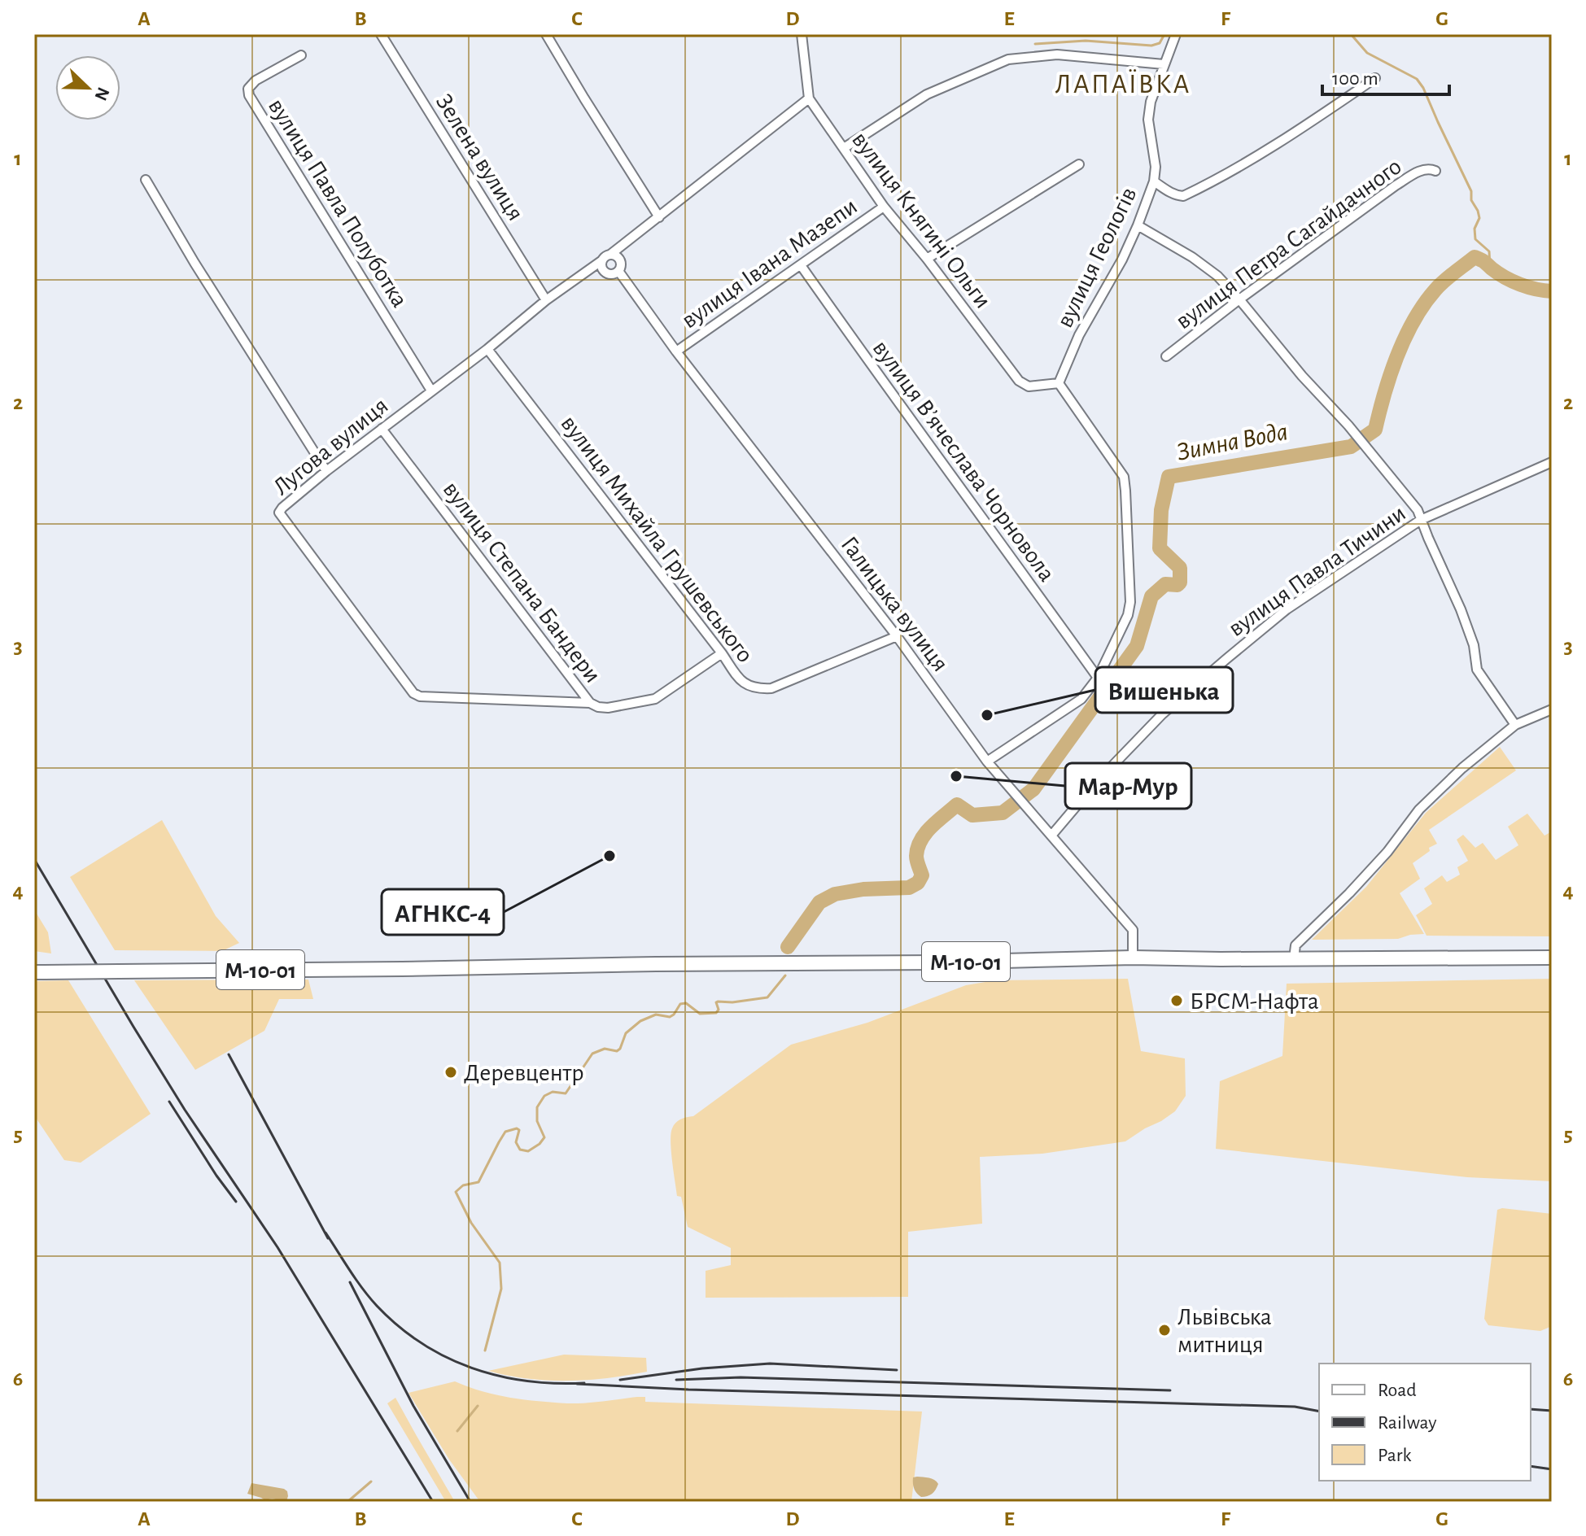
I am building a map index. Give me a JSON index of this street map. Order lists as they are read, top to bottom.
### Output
{
  "streets": {
    "highway": ["М-10-01"],
    "street": [
      "Зелена вулиця",
      "вулиця Павла Полуботка",
      "вулиця Княгині Ольги",
      "вулиця Петра Сагайдачного",
      "вулиця Геологів",
      "вулиця Івана Мазепи",
      "Лугова вулиця",
      "вулиця Вʼячеслава Чорновола",
      "вулиця Михайла Грушевського",
      "вулиця Павла Тичини",
      "вулиця Степана Бандери",
      "Галицька вулиця"
    ]
  },
  "crossings": [
    ["Зелена вулиця", "Лугова вулиця"],
    ["вулиця Павла Полуботка", "Лугова вулиця"],
    ["вулиця Княгині Ольги", "вулиця Геологів"],
    ["вулиця Княгині Ольги", "вулиця Івана Мазепи"],
    ["вулиця Івана Мазепи", "вулиця Вʼячеслава Чорновола"],
    ["вулиця Івана Мазепи", "Галицька вулиця"],
    ["Лугова вулиця", "вулиця Михайла Грушевського"],
    ["Лугова вулиця", "вулиця Степана Бандери"],
    ["Лугова вулиця", "Галицька вулиця"],
    ["вулиця Михайла Грушевського", "вулиця Степана Бандери"],
    ["вулиця Михайла Грушевського", "Галицька вулиця"],
    ["вулиця Павла Тичини", "Галицька вулиця"],
    ["Галицька вулиця", "М-10-01"]
  ],
  "districts": ["ЛАПАЇВКА"],
  "water": ["Зимна Вода"],
  "places": [
    "Вишенька",
    "Мар-Мур",
    "АГНКС-4",
    "БРСМ-Нафта",
    "Деревцентр",
    "Львівська митниця"
  ],
  "legend": ["Road", "Railway", "Park"],
  "scale_bar": "100 m",
  "north": "bottom right",
  "grid": {
    "columns": [
      "A",
      "B",
      "C",
      "D",
      "E",
      "F",
      "G"
    ],
    "rows": [
      "1",
      "2",
      "3",
      "4",
      "5",
      "6"
    ]
  }
}
